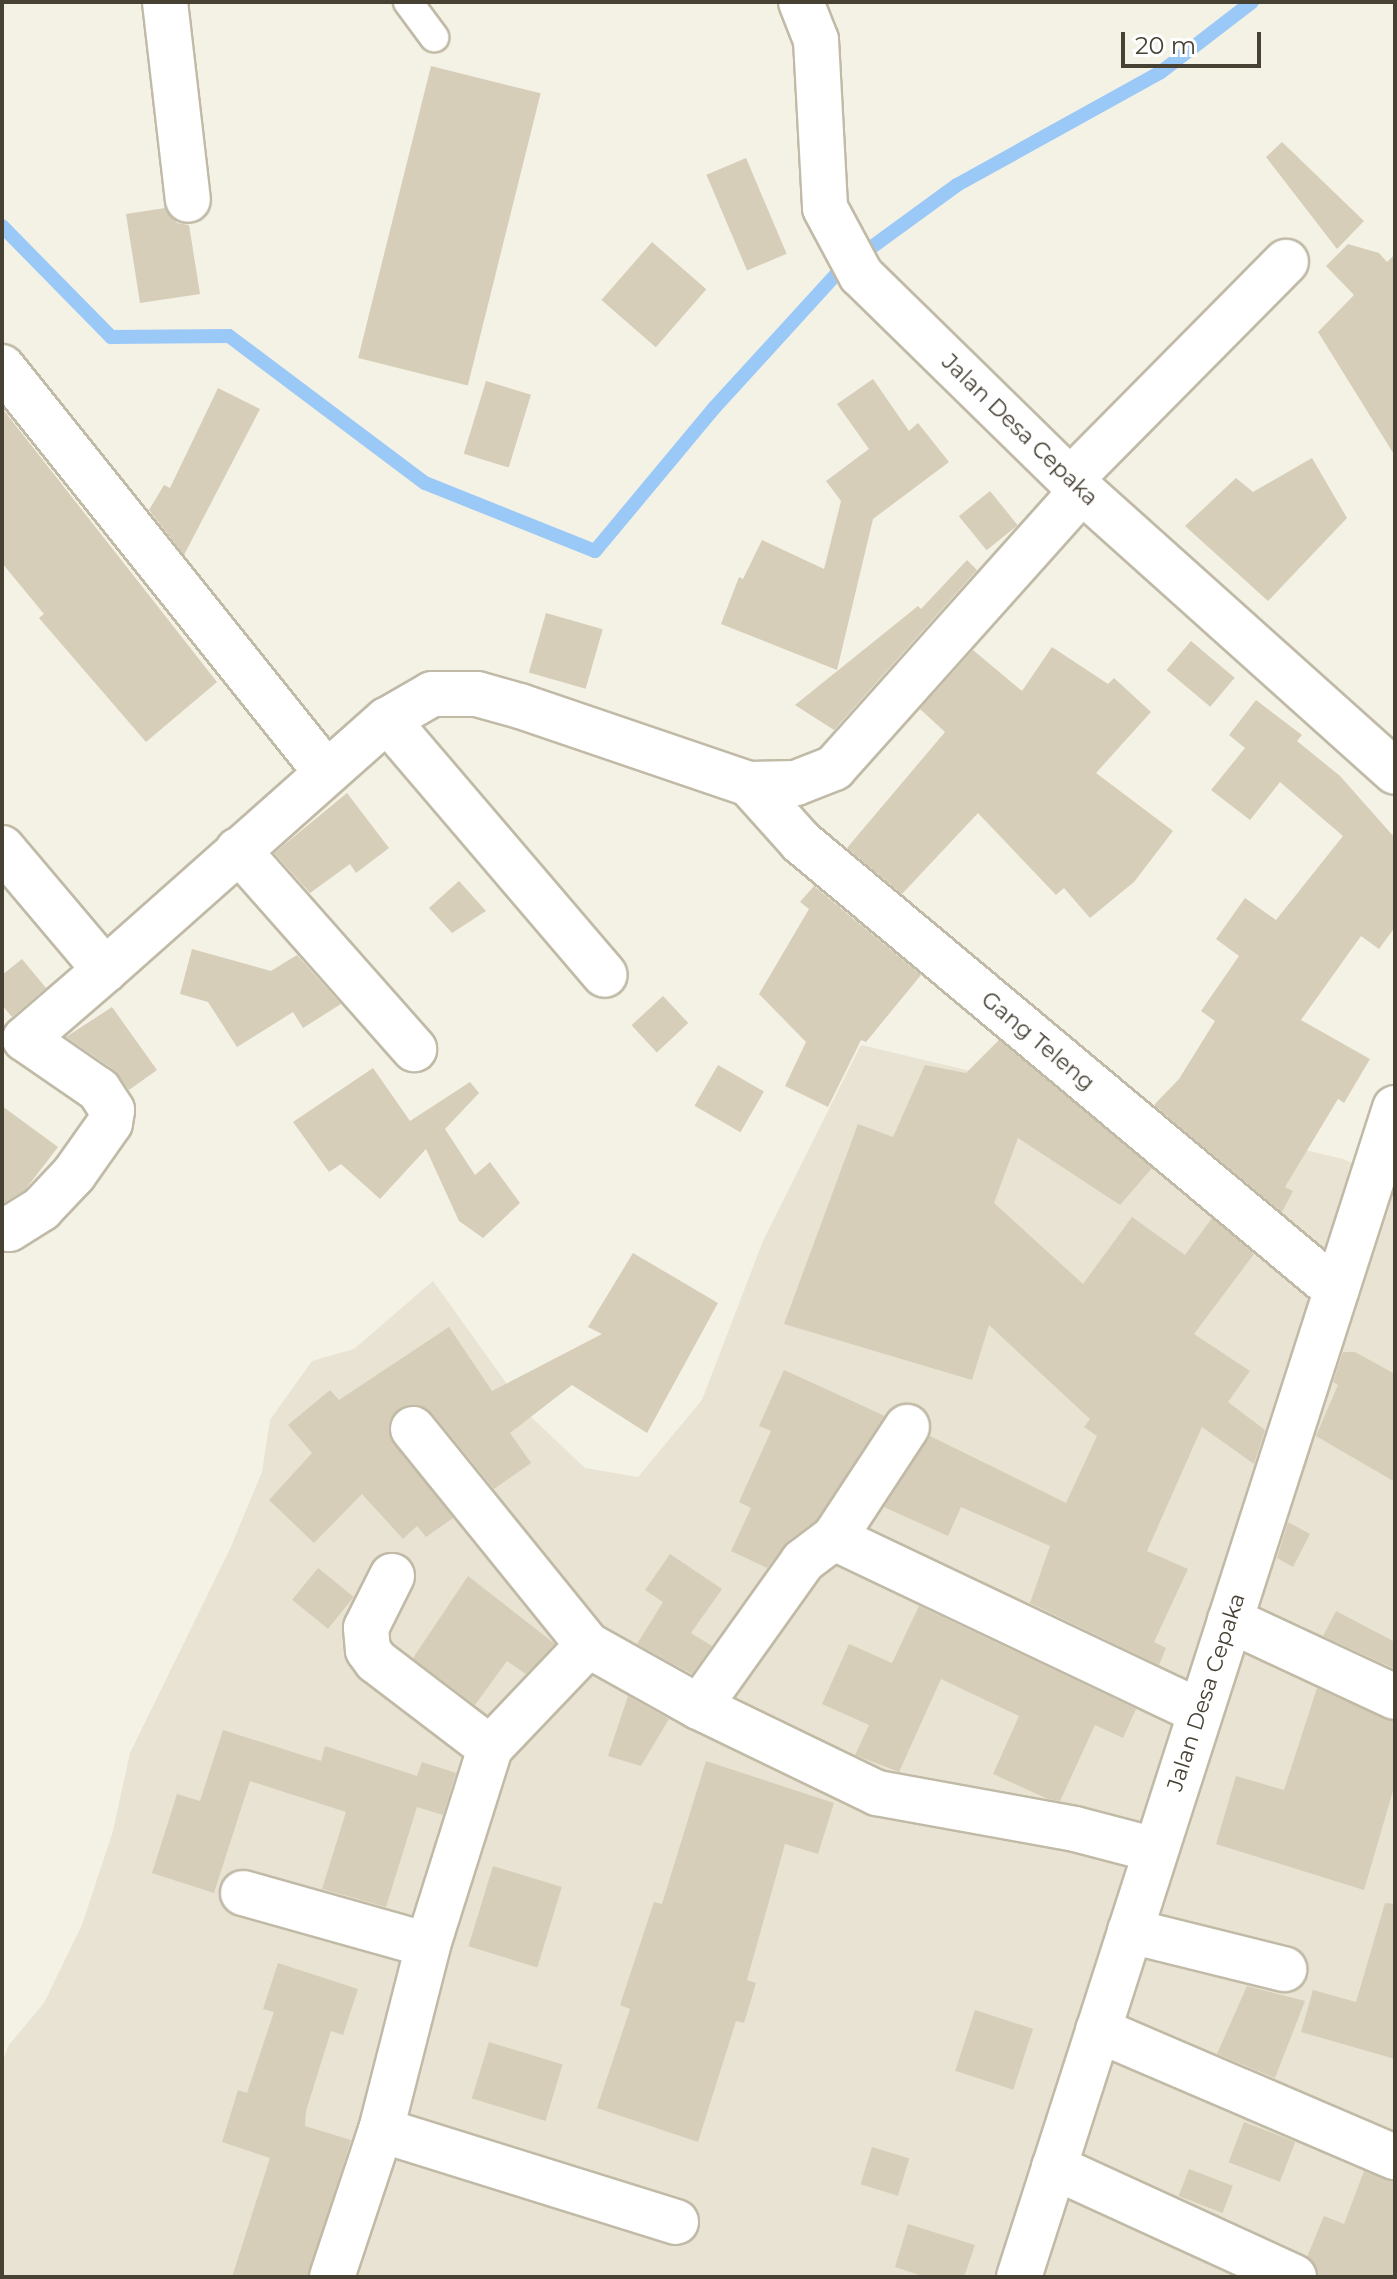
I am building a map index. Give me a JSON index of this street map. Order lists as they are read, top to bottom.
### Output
{
  "streets": {
    "street": ["Jalan Desa Cepaka", "Gang Teleng"]
  },
  "crossings": [
    ["Jalan Desa Cepaka", "Gang Teleng"]
  ],
  "scale_bar": "20 m"
}
